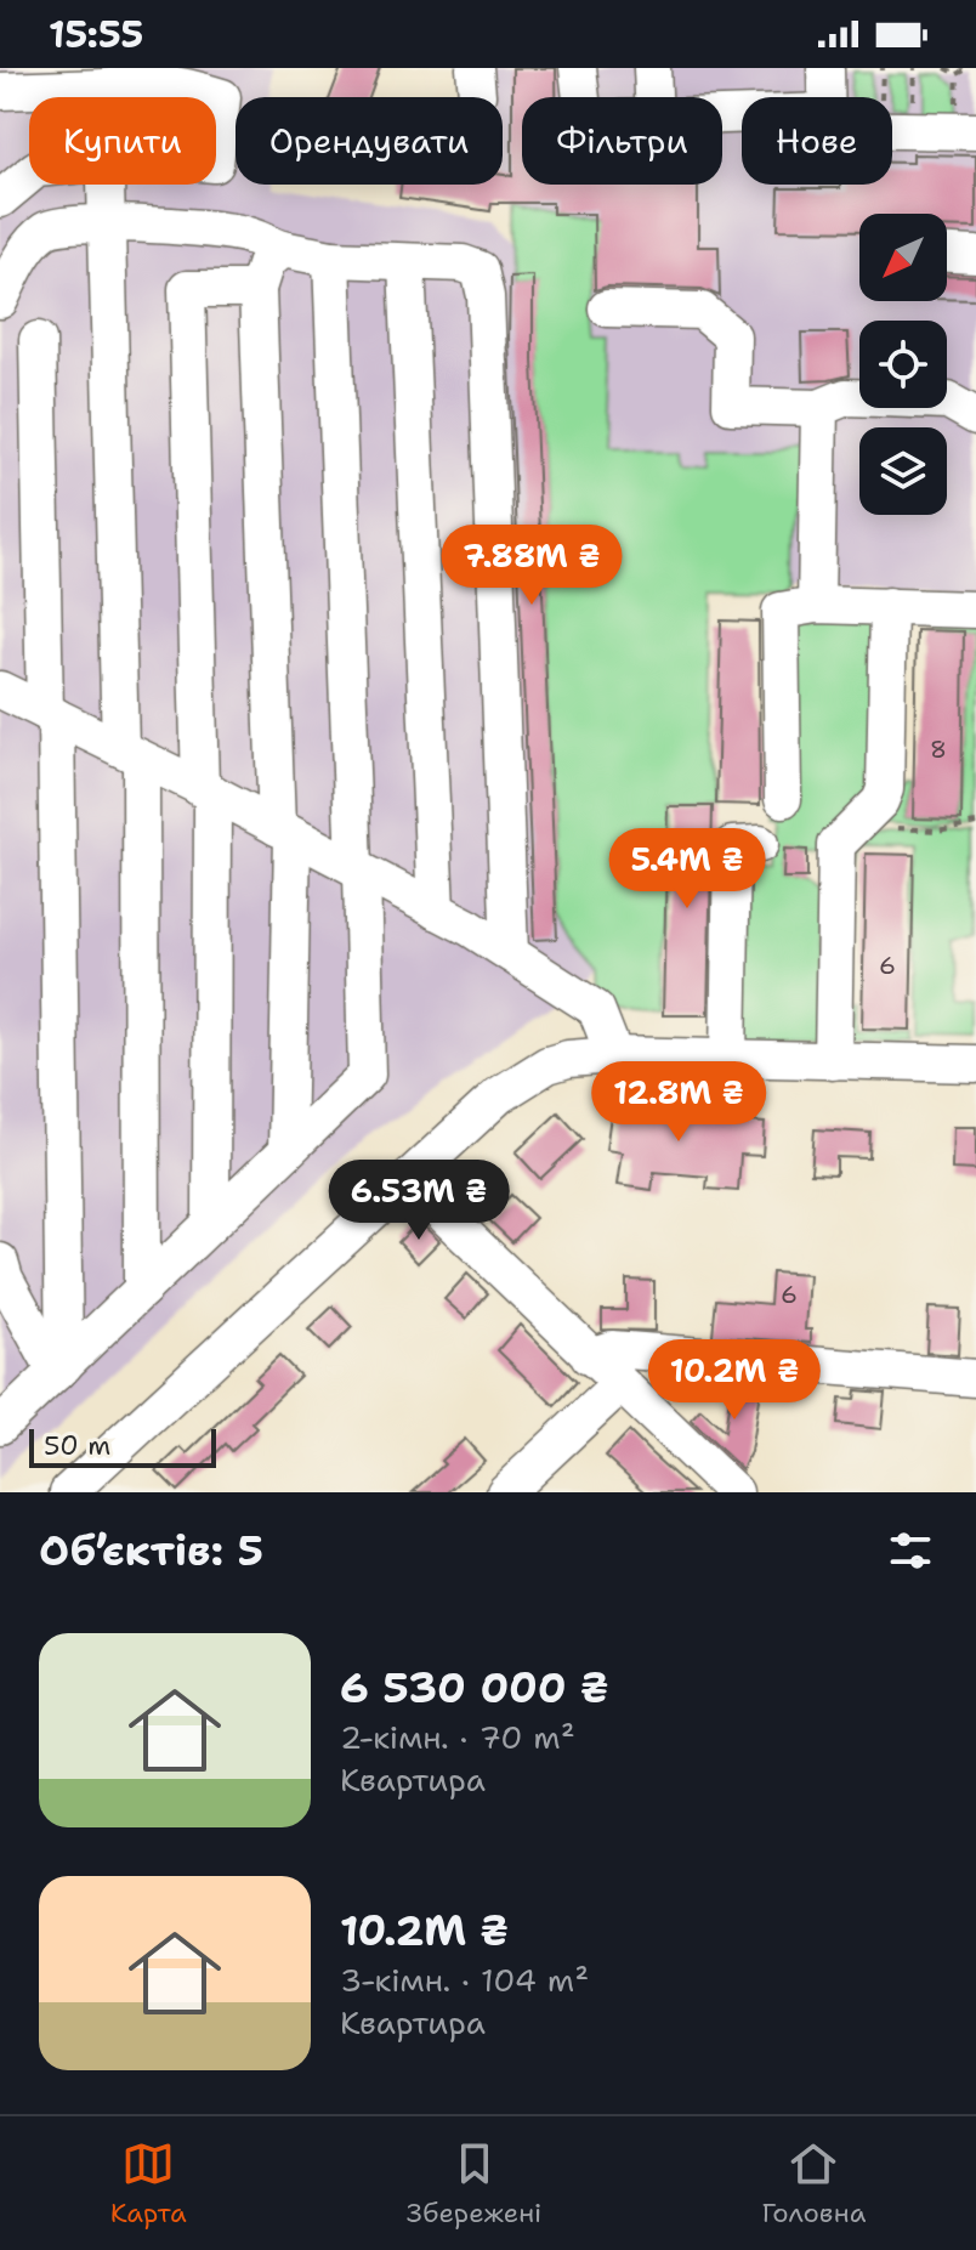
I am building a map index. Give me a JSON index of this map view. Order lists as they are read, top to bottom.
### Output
{
  "house_numbers": ["8", "6", "6"],
  "scale_bar": "50 m",
  "north": "bottom left",
  "page": {
    "status": "15:55",
    "chip": [
      "Купити",
      "Орендувати",
      "Фільтри",
      "Нове"
    ],
    "price": [
      "7.88M ₴",
      "5.4M ₴",
      "12.8M ₴",
      "6.53M ₴",
      "10.2M ₴"
    ],
    "scale": "50 m",
    "heading": "Об’єктів: 5",
    "list": [
      {
        "name": "6 530 000 ₴",
        "note": "2-кімн. · 70 m² · Квартира"
      },
      {
        "name": "10.2M ₴",
        "note": "3-кімн. · 104 m² · Квартира"
      }
    ],
    "tabs": ["Карта", "Збережені", "Головна"]
  }
}
